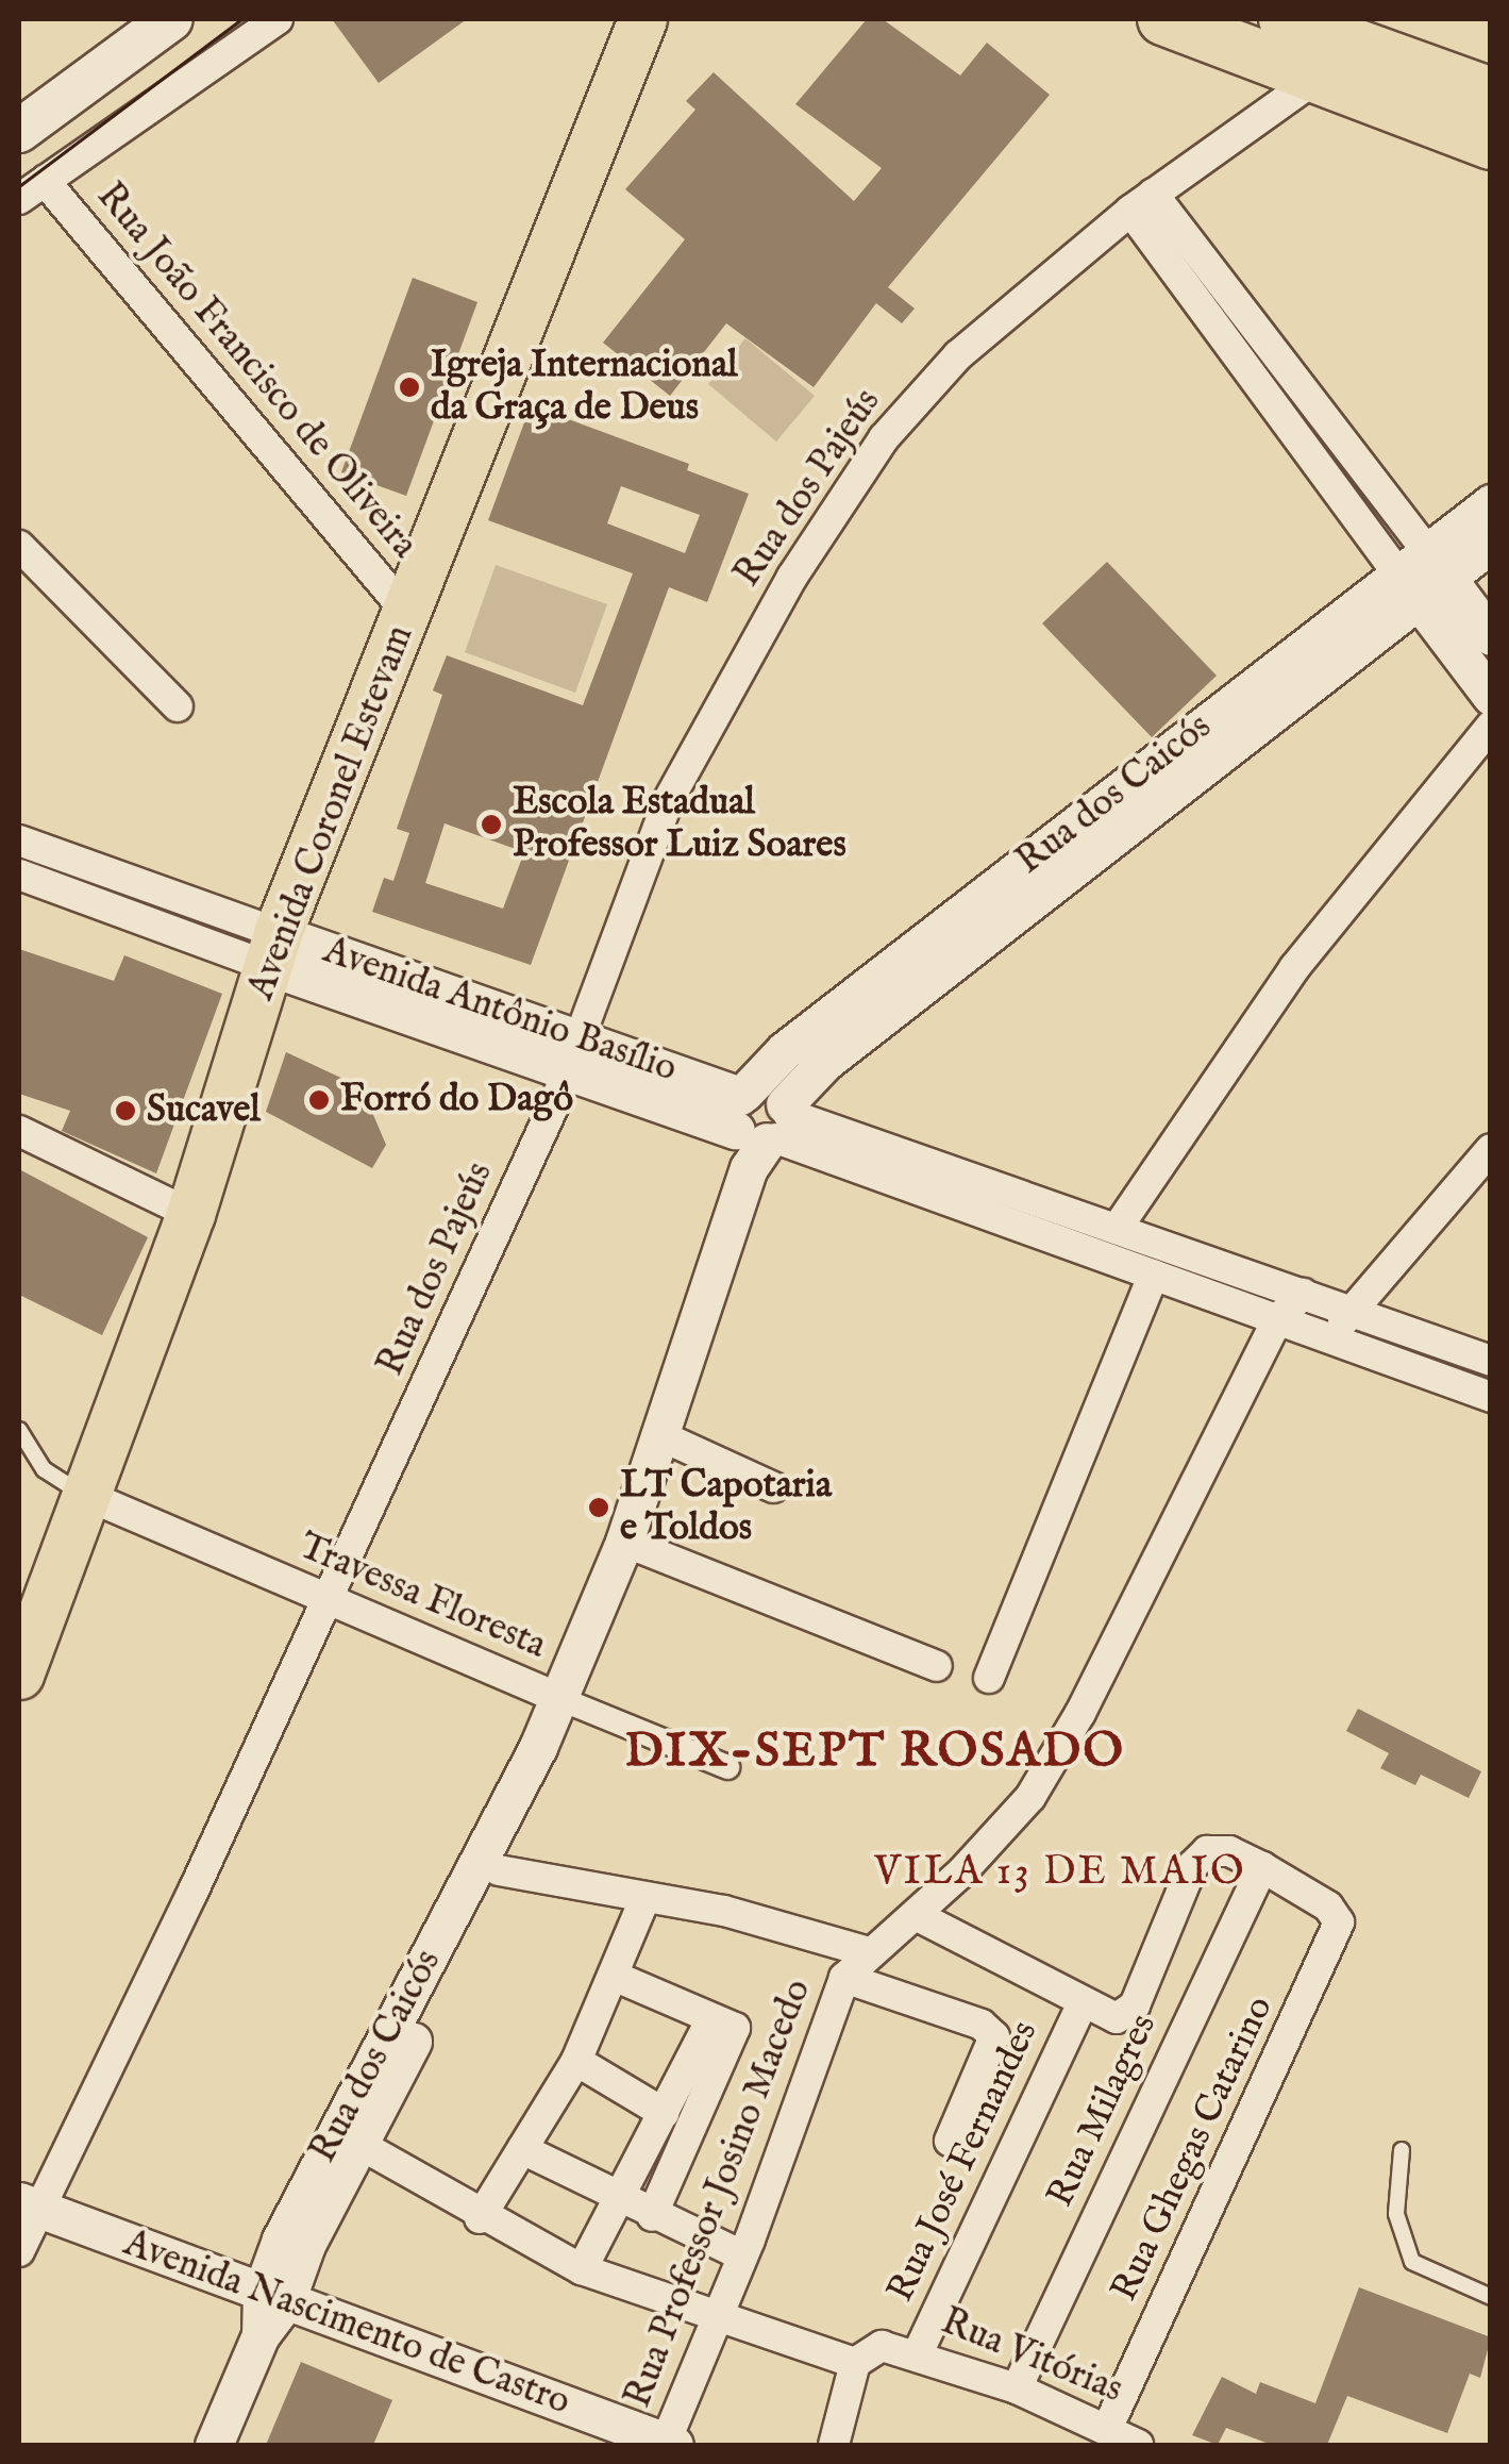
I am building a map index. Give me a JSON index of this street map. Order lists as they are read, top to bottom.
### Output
{
  "streets": {
    "main road": ["Avenida Coronel Estevam"],
    "street": [
      "Rua João Francisco de Oliveira",
      "Rua dos Pajeús",
      "Rua dos Caicós",
      "Avenida Antônio Basílio",
      "Travessa Floresta",
      "Rua Milagres",
      "Rua Ghegas Catarino",
      "Rua José Fernandes",
      "Rua Professor Josino Macedo",
      "Avenida Nascimento de Castro",
      "Rua Vitórias"
    ]
  },
  "crossings": [
    ["Rua João Francisco de Oliveira", "Avenida Coronel Estevam"],
    ["Rua dos Pajeús", "Avenida Antônio Basílio"],
    ["Rua dos Pajeús", "Travessa Floresta"],
    ["Rua dos Pajeús", "Avenida Nascimento de Castro"],
    ["Rua dos Caicós", "Avenida Antônio Basílio"],
    ["Rua dos Caicós", "Travessa Floresta"],
    ["Rua dos Caicós", "Avenida Nascimento de Castro"],
    ["Avenida Coronel Estevam", "Avenida Antônio Basílio"],
    ["Avenida Coronel Estevam", "Travessa Floresta"],
    ["Avenida Antônio Basílio", "Rua Professor Josino Macedo"],
    ["Rua Milagres", "Rua Ghegas Catarino"],
    ["Rua Milagres", "Rua Vitórias"],
    ["Rua Ghegas Catarino", "Rua Vitórias"],
    ["Rua José Fernandes", "Rua Vitórias"],
    ["Rua Professor Josino Macedo", "Avenida Nascimento de Castro"]
  ],
  "districts": ["DIX-SEPT ROSADO", "VILA 13 DE MAIO"],
  "places": [
    "Igreja Internacional da Graça de Deus",
    "Escola Estadual Professor Luiz Soares",
    "Forró do Dagô",
    "Sucavel",
    "LT Capotaria e Toldos"
  ]
}
